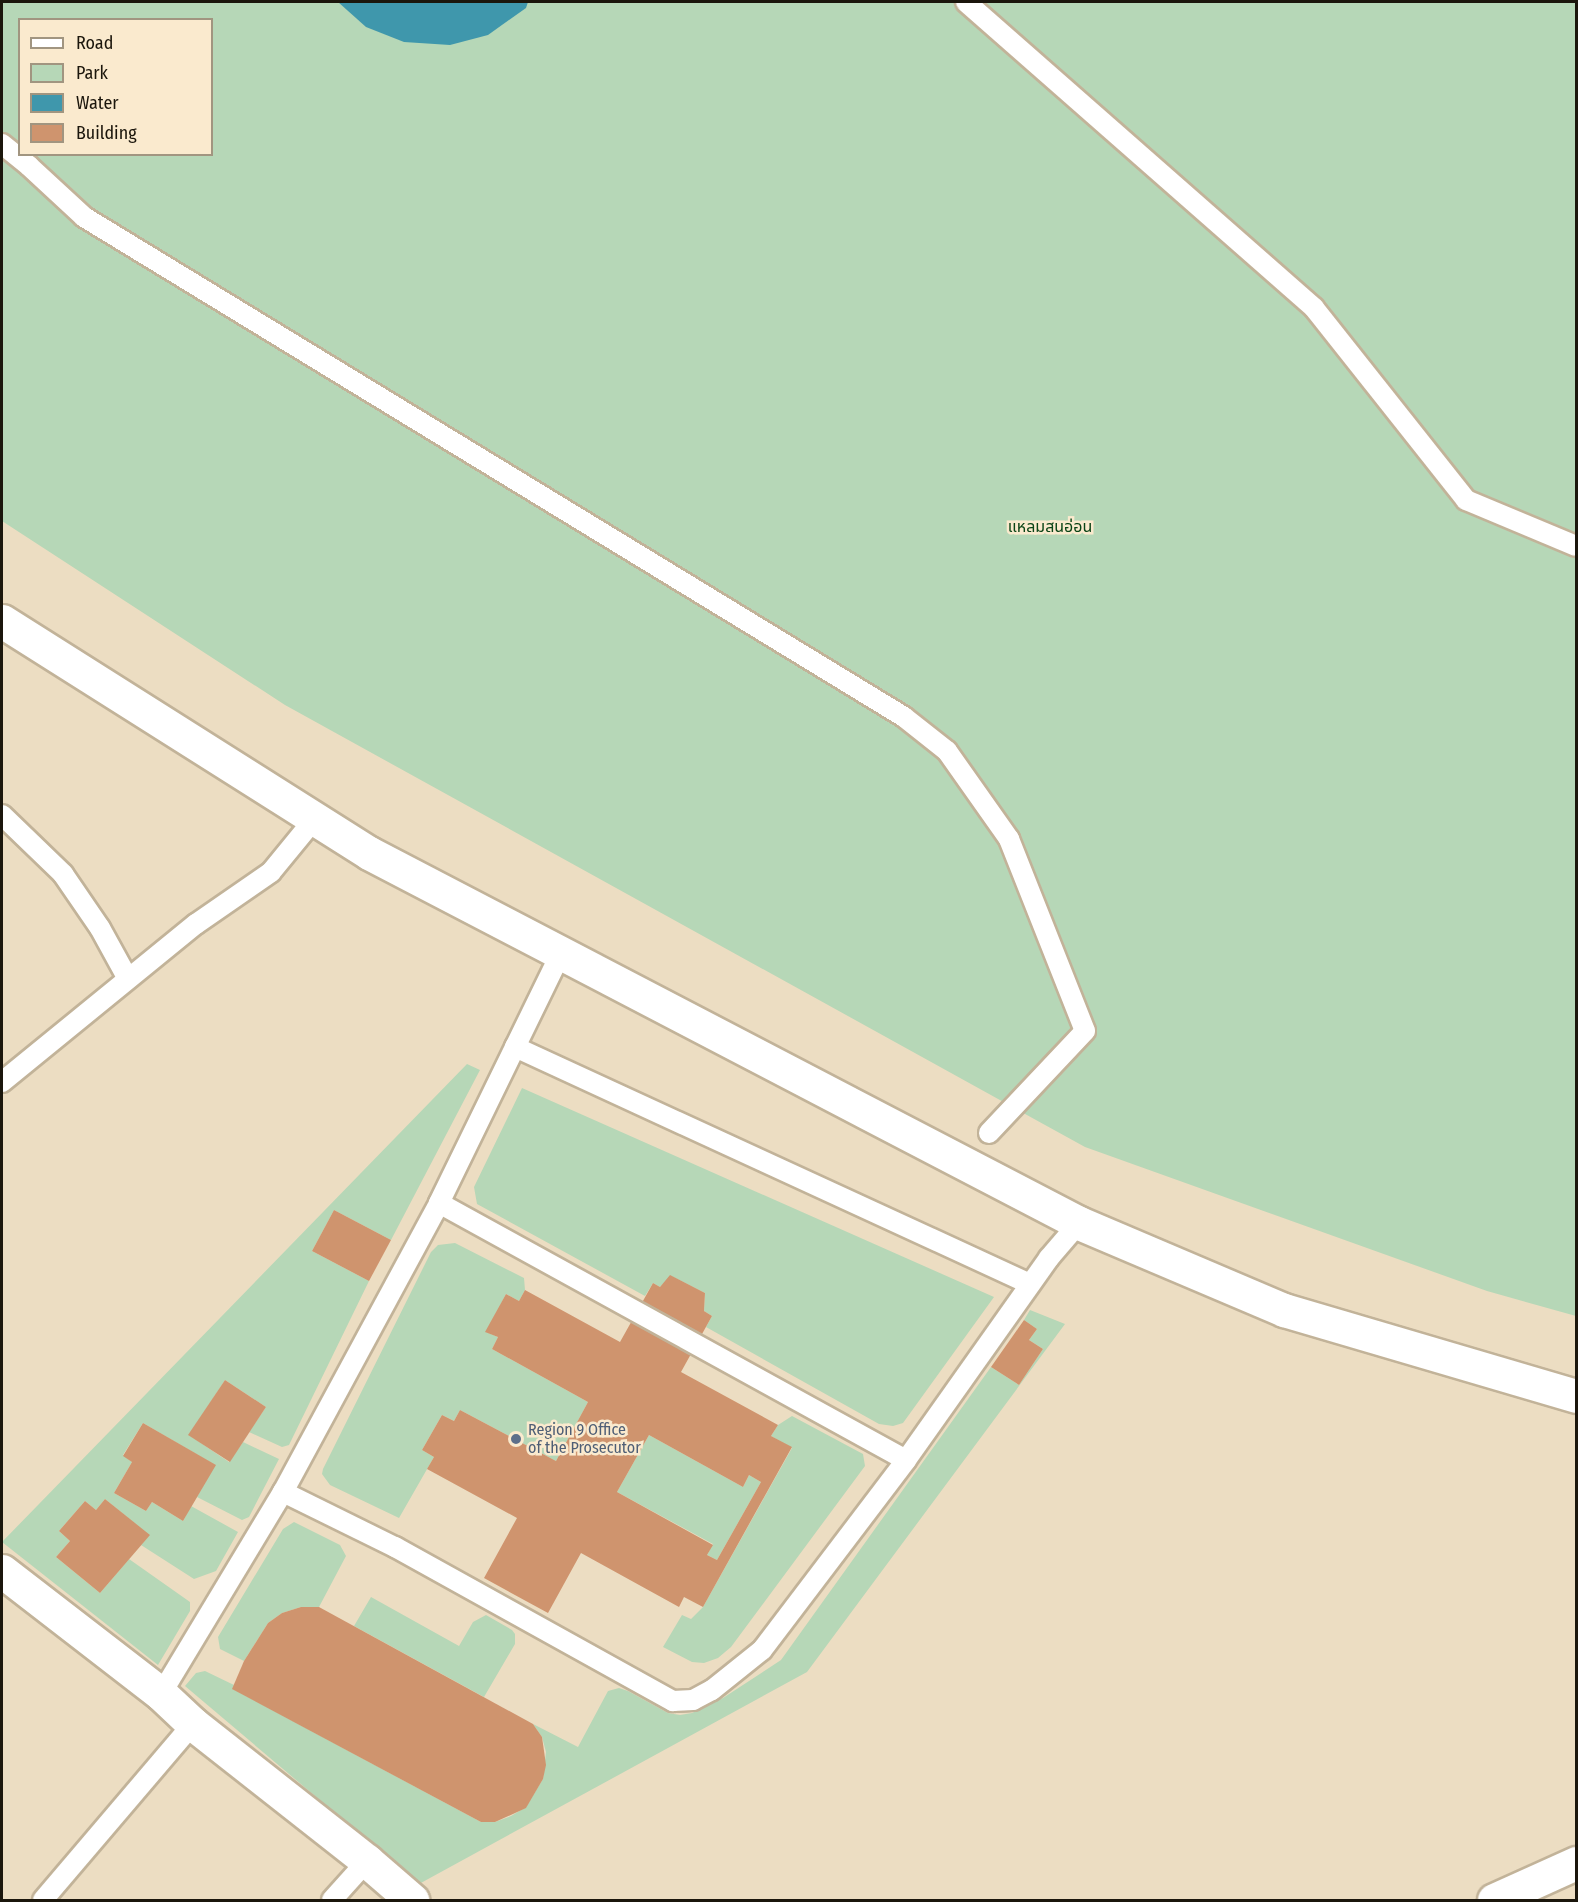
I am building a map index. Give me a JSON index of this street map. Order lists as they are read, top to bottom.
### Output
{
  "parks": ["แหลมสนอ่อน"],
  "places": ["Region 9 Office of the Prosecutor"],
  "legend": [
    "Road",
    "Park",
    "Water",
    "Building"
  ]
}
